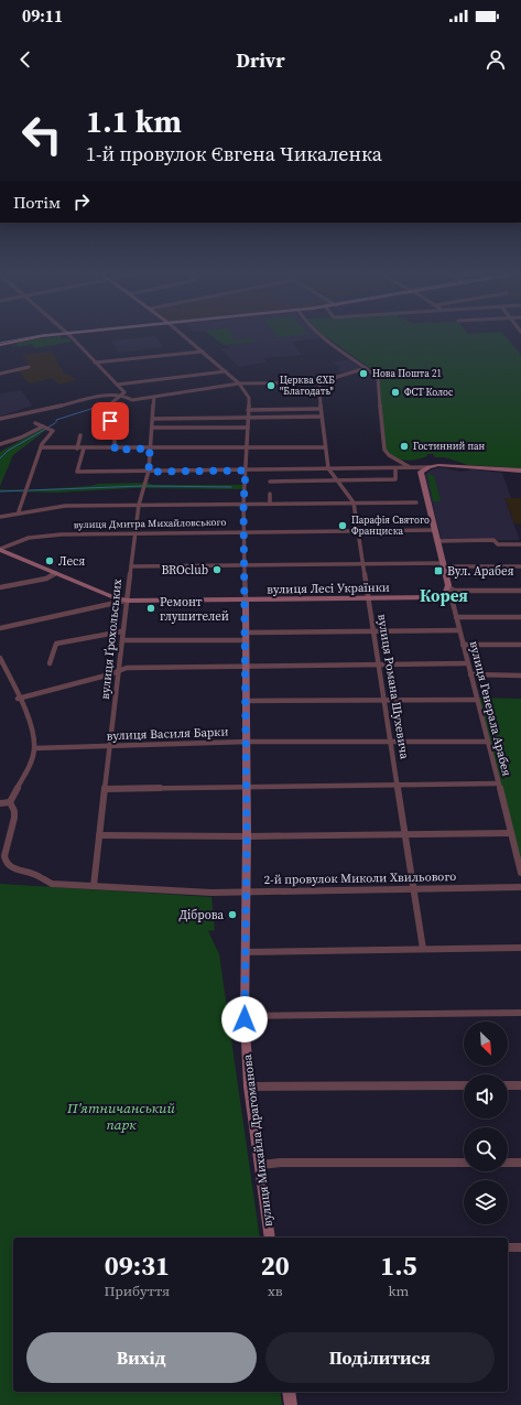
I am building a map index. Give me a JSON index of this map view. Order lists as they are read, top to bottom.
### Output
{
  "streets": {
    "main road": ["вулиця Лесі Українки", "вулиця Михайла Драгоманова"],
    "street": [
      "вулиця Дмитра Михайловського",
      "вулиця Ґрохольських",
      "вулиця Романа Шухевича",
      "вулиця Генерала Арабея",
      "вулиця Василя Барки",
      "2-й провулок Миколи Хвильового"
    ]
  },
  "crossings": [
    ["вулиця Дмитра Михайловського", "вулиця Лесі Українки"],
    ["вулиця Дмитра Михайловського", "вулиця Ґрохольських"],
    ["вулиця Дмитра Михайловського", "вулиця Романа Шухевича"],
    ["вулиця Дмитра Михайловського", "вулиця Михайла Драгоманова"],
    ["вулиця Лесі Українки", "вулиця Ґрохольських"],
    ["вулиця Лесі Українки", "вулиця Романа Шухевича"],
    ["вулиця Лесі Українки", "вулиця Генерала Арабея"],
    ["вулиця Лесі Українки", "вулиця Михайла Драгоманова"],
    ["вулиця Ґрохольських", "вулиця Василя Барки"],
    ["вулиця Ґрохольських", "2-й провулок Миколи Хвильового"],
    ["вулиця Романа Шухевича", "вулиця Василя Барки"],
    ["вулиця Романа Шухевича", "2-й провулок Миколи Хвильового"],
    ["вулиця Генерала Арабея", "вулиця Василя Барки"],
    ["вулиця Василя Барки", "вулиця Михайла Драгоманова"],
    ["2-й провулок Миколи Хвильового", "вулиця Михайла Драгоманова"]
  ],
  "districts": ["Корея"],
  "parks": ["П'ятничанський парк"],
  "places": {
    "other": [
      "Нова Пошта 21",
      "Церква ЄХБ \"Благодать\"",
      "ФСТ Колос",
      "Гостинний пан",
      "Парафія Святого Франциска",
      "Леся",
      "BROclub",
      "Ремонт глушителей",
      "Діброва"
    ],
    "transit": ["Вул. Арабея"]
  },
  "north": "bottom right",
  "page": {
    "status": "09:11",
    "header": "Drivr",
    "turn": ["1.1 km", "1-й провулок Євгена Чикаленка"],
    "then": "Потім",
    "eta": [
      "09:31",
      "Прибуття",
      "20",
      "хв",
      "1.5",
      "km"
    ],
    "buttons": ["Вихід", "Поділитися"]
  }
}
